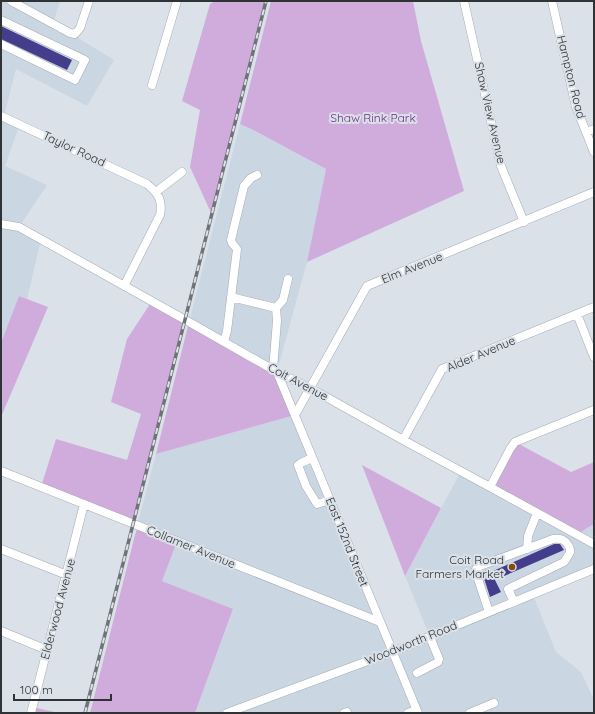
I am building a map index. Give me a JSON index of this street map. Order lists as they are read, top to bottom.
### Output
{
  "streets": {
    "street": [
      "Hampton Road",
      "Shaw View Avenue",
      "Taylor Road",
      "Elm Avenue",
      "Alder Avenue",
      "Coit Avenue",
      "East 152nd Street",
      "Collamer Avenue",
      "Elderwood Avenue",
      "Woodworth Road"
    ]
  },
  "crossings": [
    ["Shaw View Avenue", "Elm Avenue"],
    ["Elm Avenue", "Coit Avenue"],
    ["Elm Avenue", "East 152nd Street"],
    ["Alder Avenue", "Coit Avenue"],
    ["Coit Avenue", "East 152nd Street"],
    ["East 152nd Street", "Collamer Avenue"],
    ["East 152nd Street", "Woodworth Road"],
    ["Collamer Avenue", "Elderwood Avenue"]
  ],
  "parks": ["Shaw Rink Park"],
  "places": ["Coit Road Farmers Market"],
  "scale_bar": "100 m"
}
